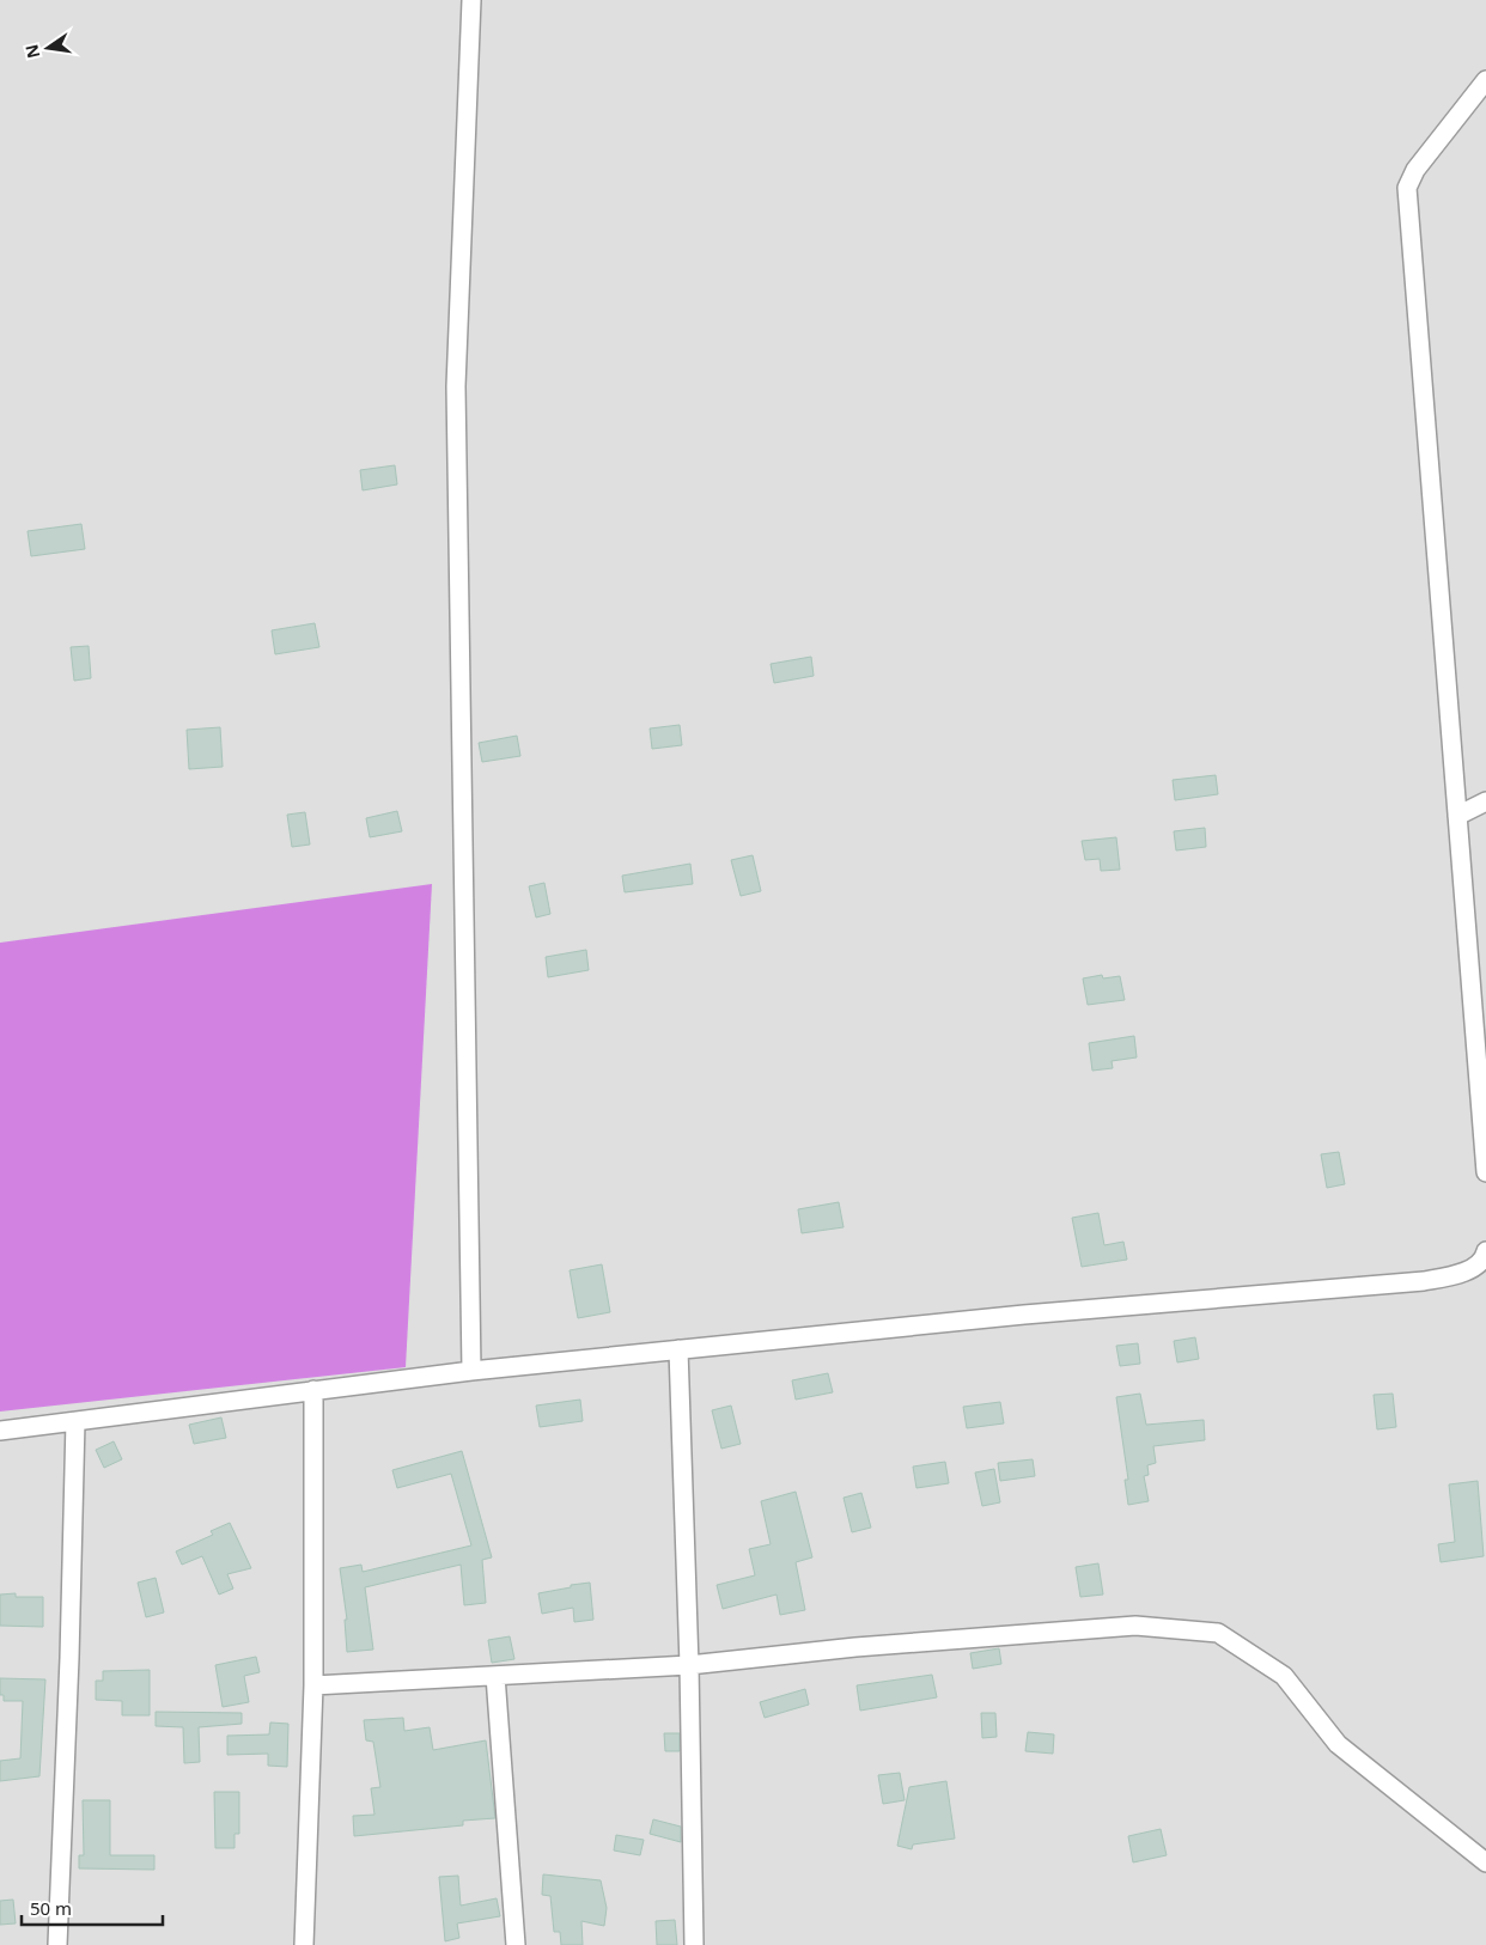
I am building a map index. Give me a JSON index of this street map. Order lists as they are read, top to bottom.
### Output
{
  "scale_bar": "50 m",
  "north": "left"
}
